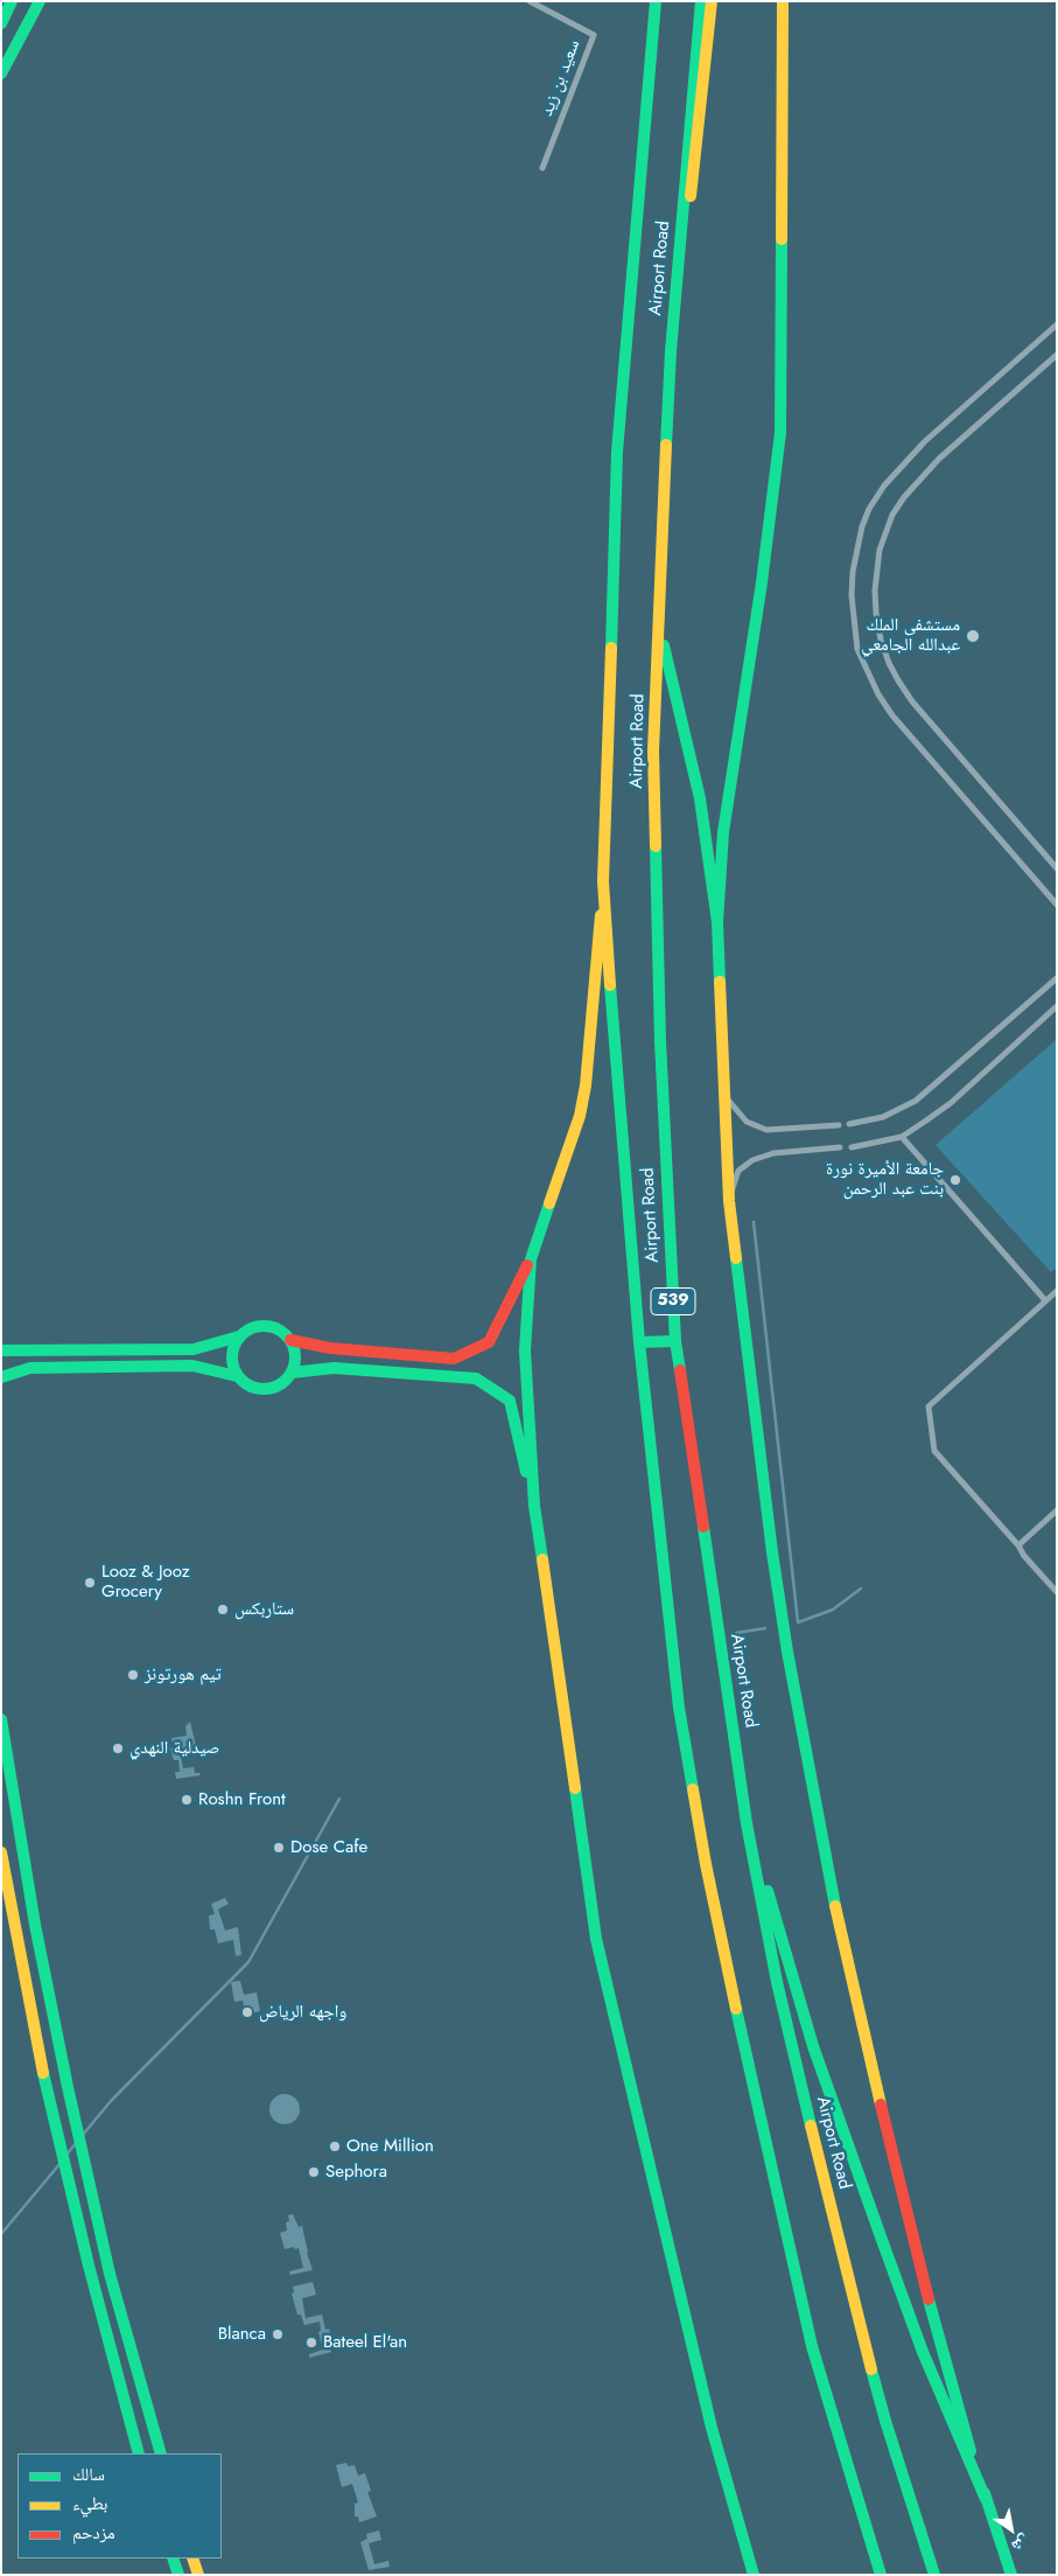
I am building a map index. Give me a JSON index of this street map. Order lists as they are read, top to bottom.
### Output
{
  "streets": {
    "main road": ["Airport Road", "539"],
    "street": ["سعيد بن زيد"]
  },
  "places": [
    "مستشفى الملك عبدالله الجامعي",
    "جامعة الأميرة نورة بنت عبد الرحمن",
    "Looz & Jooz Grocery",
    "ستاربكس",
    "تيم هورتونز",
    "صيدلية النهدي",
    "Roshn Front",
    "Dose Cafe",
    "واجهه الرياض",
    "One Million",
    "Sephora",
    "Blanca",
    "Bateel El'an"
  ],
  "legend": ["سالك", "بطيء", "مزدحم"],
  "north": "bottom right"
}
